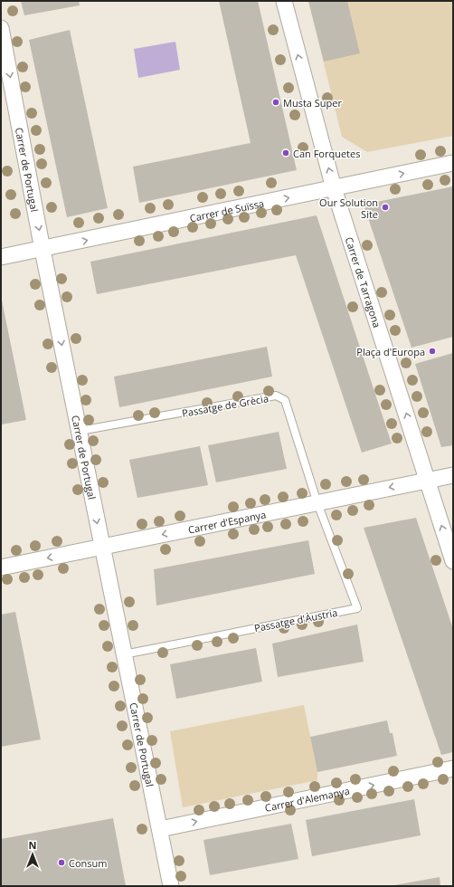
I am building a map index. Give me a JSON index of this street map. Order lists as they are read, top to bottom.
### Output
{
  "streets": {
    "street": [
      "Carrer de Portugal",
      "Carrer de Suïssa",
      "Carrer de Tarragona",
      "Carrer d'Espanya",
      "Carrer d'Alemanya"
    ],
    "lane": ["Passatge de Grècia", "Passatge d'Àustria"]
  },
  "crossings": [
    ["Carrer de Portugal", "Carrer de Suïssa"],
    ["Carrer de Portugal", "Passatge de Grècia"],
    ["Carrer de Portugal", "Carrer d'Espanya"],
    ["Carrer de Portugal", "Passatge d'Àustria"],
    ["Carrer de Portugal", "Carrer d'Alemanya"],
    ["Carrer de Suïssa", "Carrer de Tarragona"],
    ["Carrer de Tarragona", "Carrer d'Espanya"],
    ["Passatge de Grècia", "Carrer d'Espanya"],
    ["Passatge de Grècia", "Passatge d'Àustria"],
    ["Carrer d'Espanya", "Passatge d'Àustria"]
  ],
  "one_way": [
    "Carrer de Portugal",
    "Carrer de Suïssa",
    "Carrer de Tarragona",
    "Carrer d'Espanya",
    "Carrer d'Alemanya"
  ],
  "places": [
    "Musta Super",
    "Can Forquetes",
    "Our Solution Site",
    "Plaça d'Europa",
    "Consum"
  ],
  "north": "top"
}
